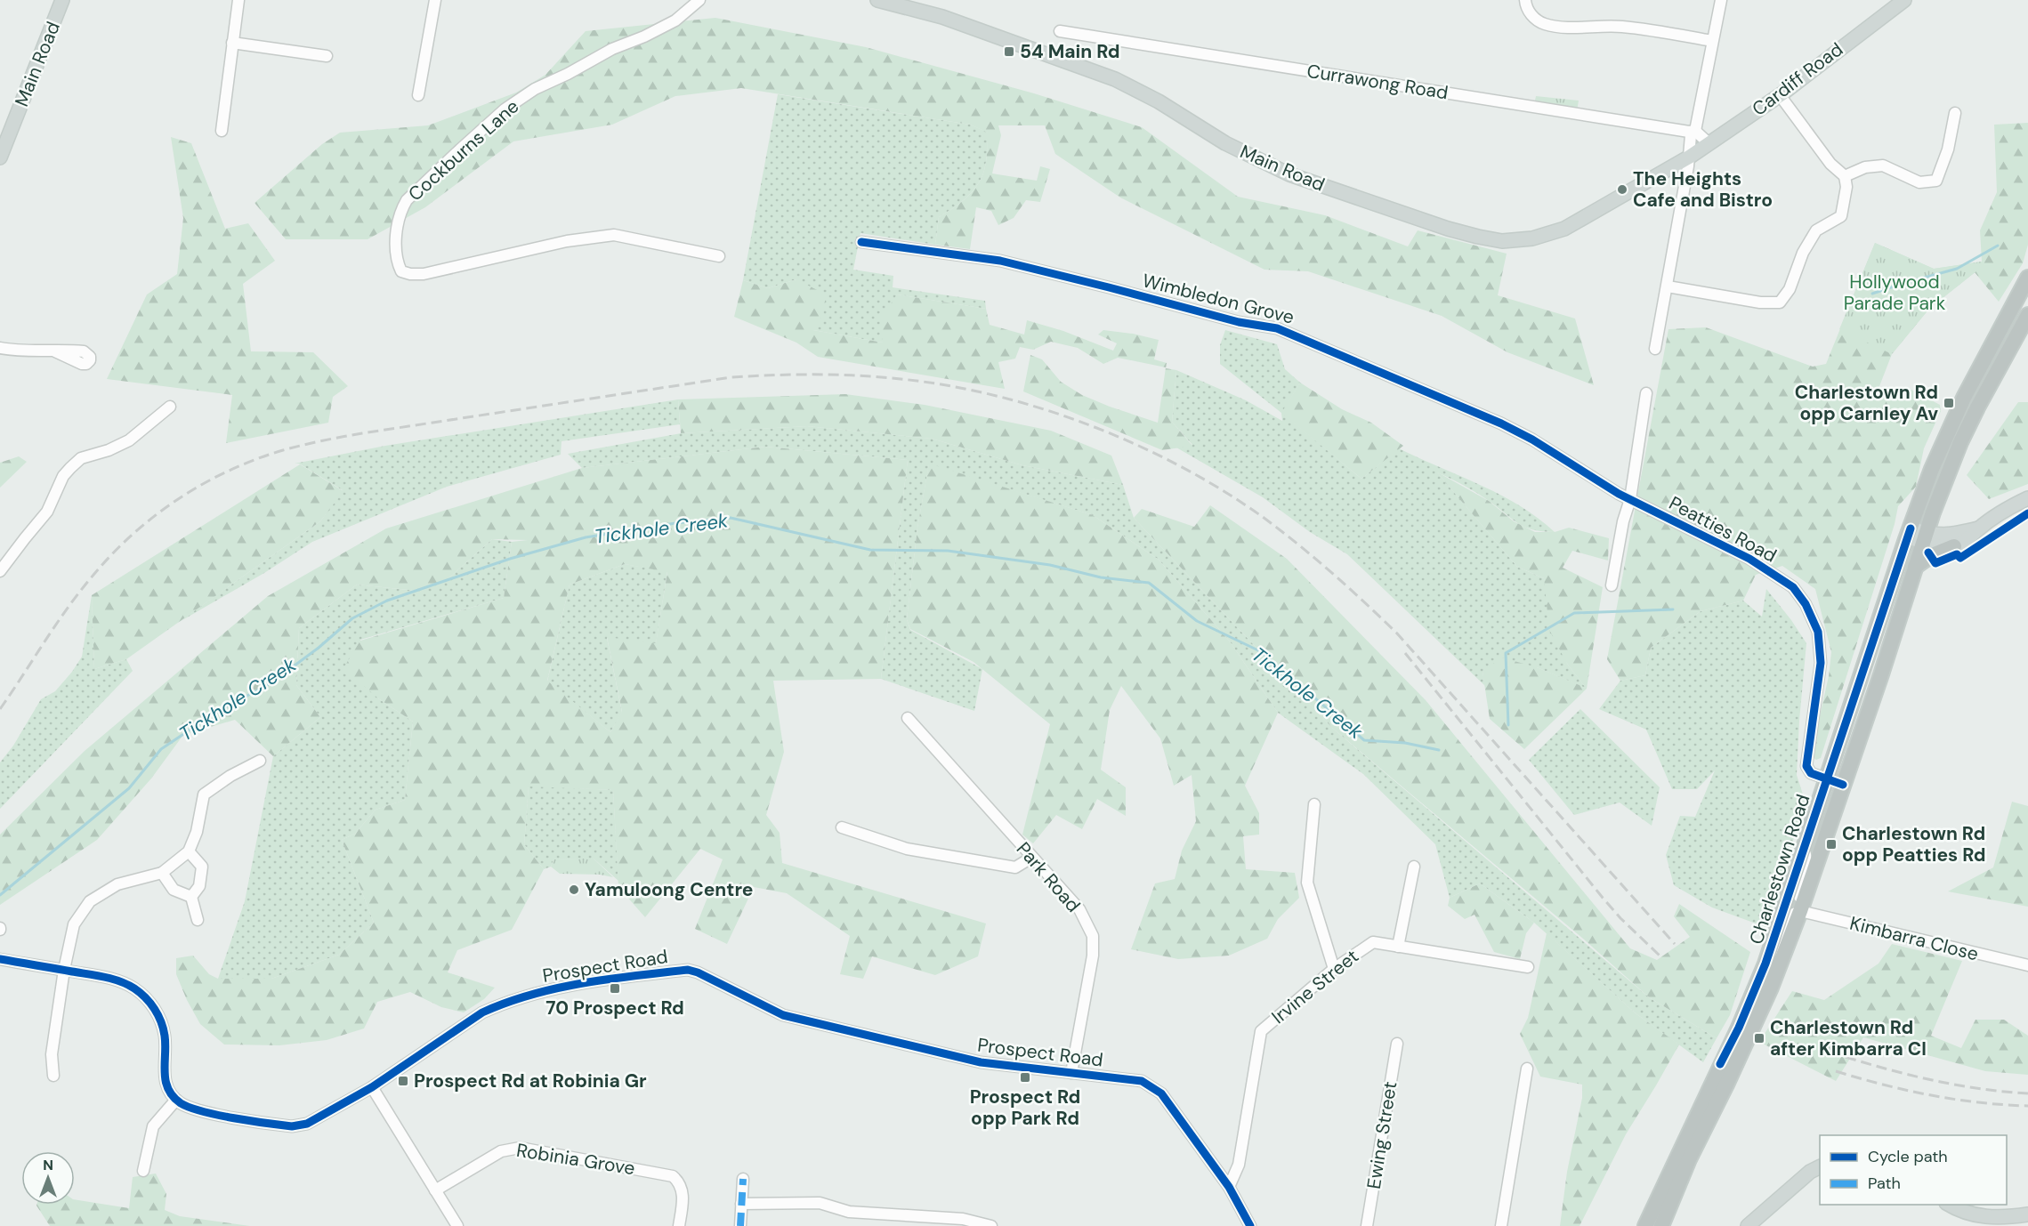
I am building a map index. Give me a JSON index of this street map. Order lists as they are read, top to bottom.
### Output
{
  "streets": {
    "highway": ["Charlestown Road"],
    "main road": ["Main Road", "Cardiff Road"],
    "street": [
      "Currawong Road",
      "Cockburns Lane",
      "Wimbledon Grove",
      "Peatties Road",
      "Park Road",
      "Kimbarra Close",
      "Prospect Road",
      "Irvine Street",
      "Ewing Street",
      "Robinia Grove"
    ]
  },
  "crossings": [
    ["Main Road", "Cardiff Road"],
    ["Wimbledon Grove", "Peatties Road"],
    ["Peatties Road", "Charlestown Road"],
    ["Charlestown Road", "Kimbarra Close"],
    ["Park Road", "Prospect Road"],
    ["Prospect Road", "Irvine Street"]
  ],
  "water": ["Tickhole Creek"],
  "parks": ["Hollywood Parade Park"],
  "places": {
    "transit": [
      "54 Main Rd",
      "Charlestown Rd opp Carnley Av",
      "Charlestown Rd opp Peatties Rd",
      "70 Prospect Rd",
      "Charlestown Rd after Kimbarra Cl",
      "Prospect Rd opp Park Rd",
      "Prospect Rd at Robinia Gr"
    ],
    "other": ["The Heights Cafe and Bistro", "Yamuloong Centre"]
  },
  "legend": ["Cycle path", "Path"],
  "north": "top"
}
